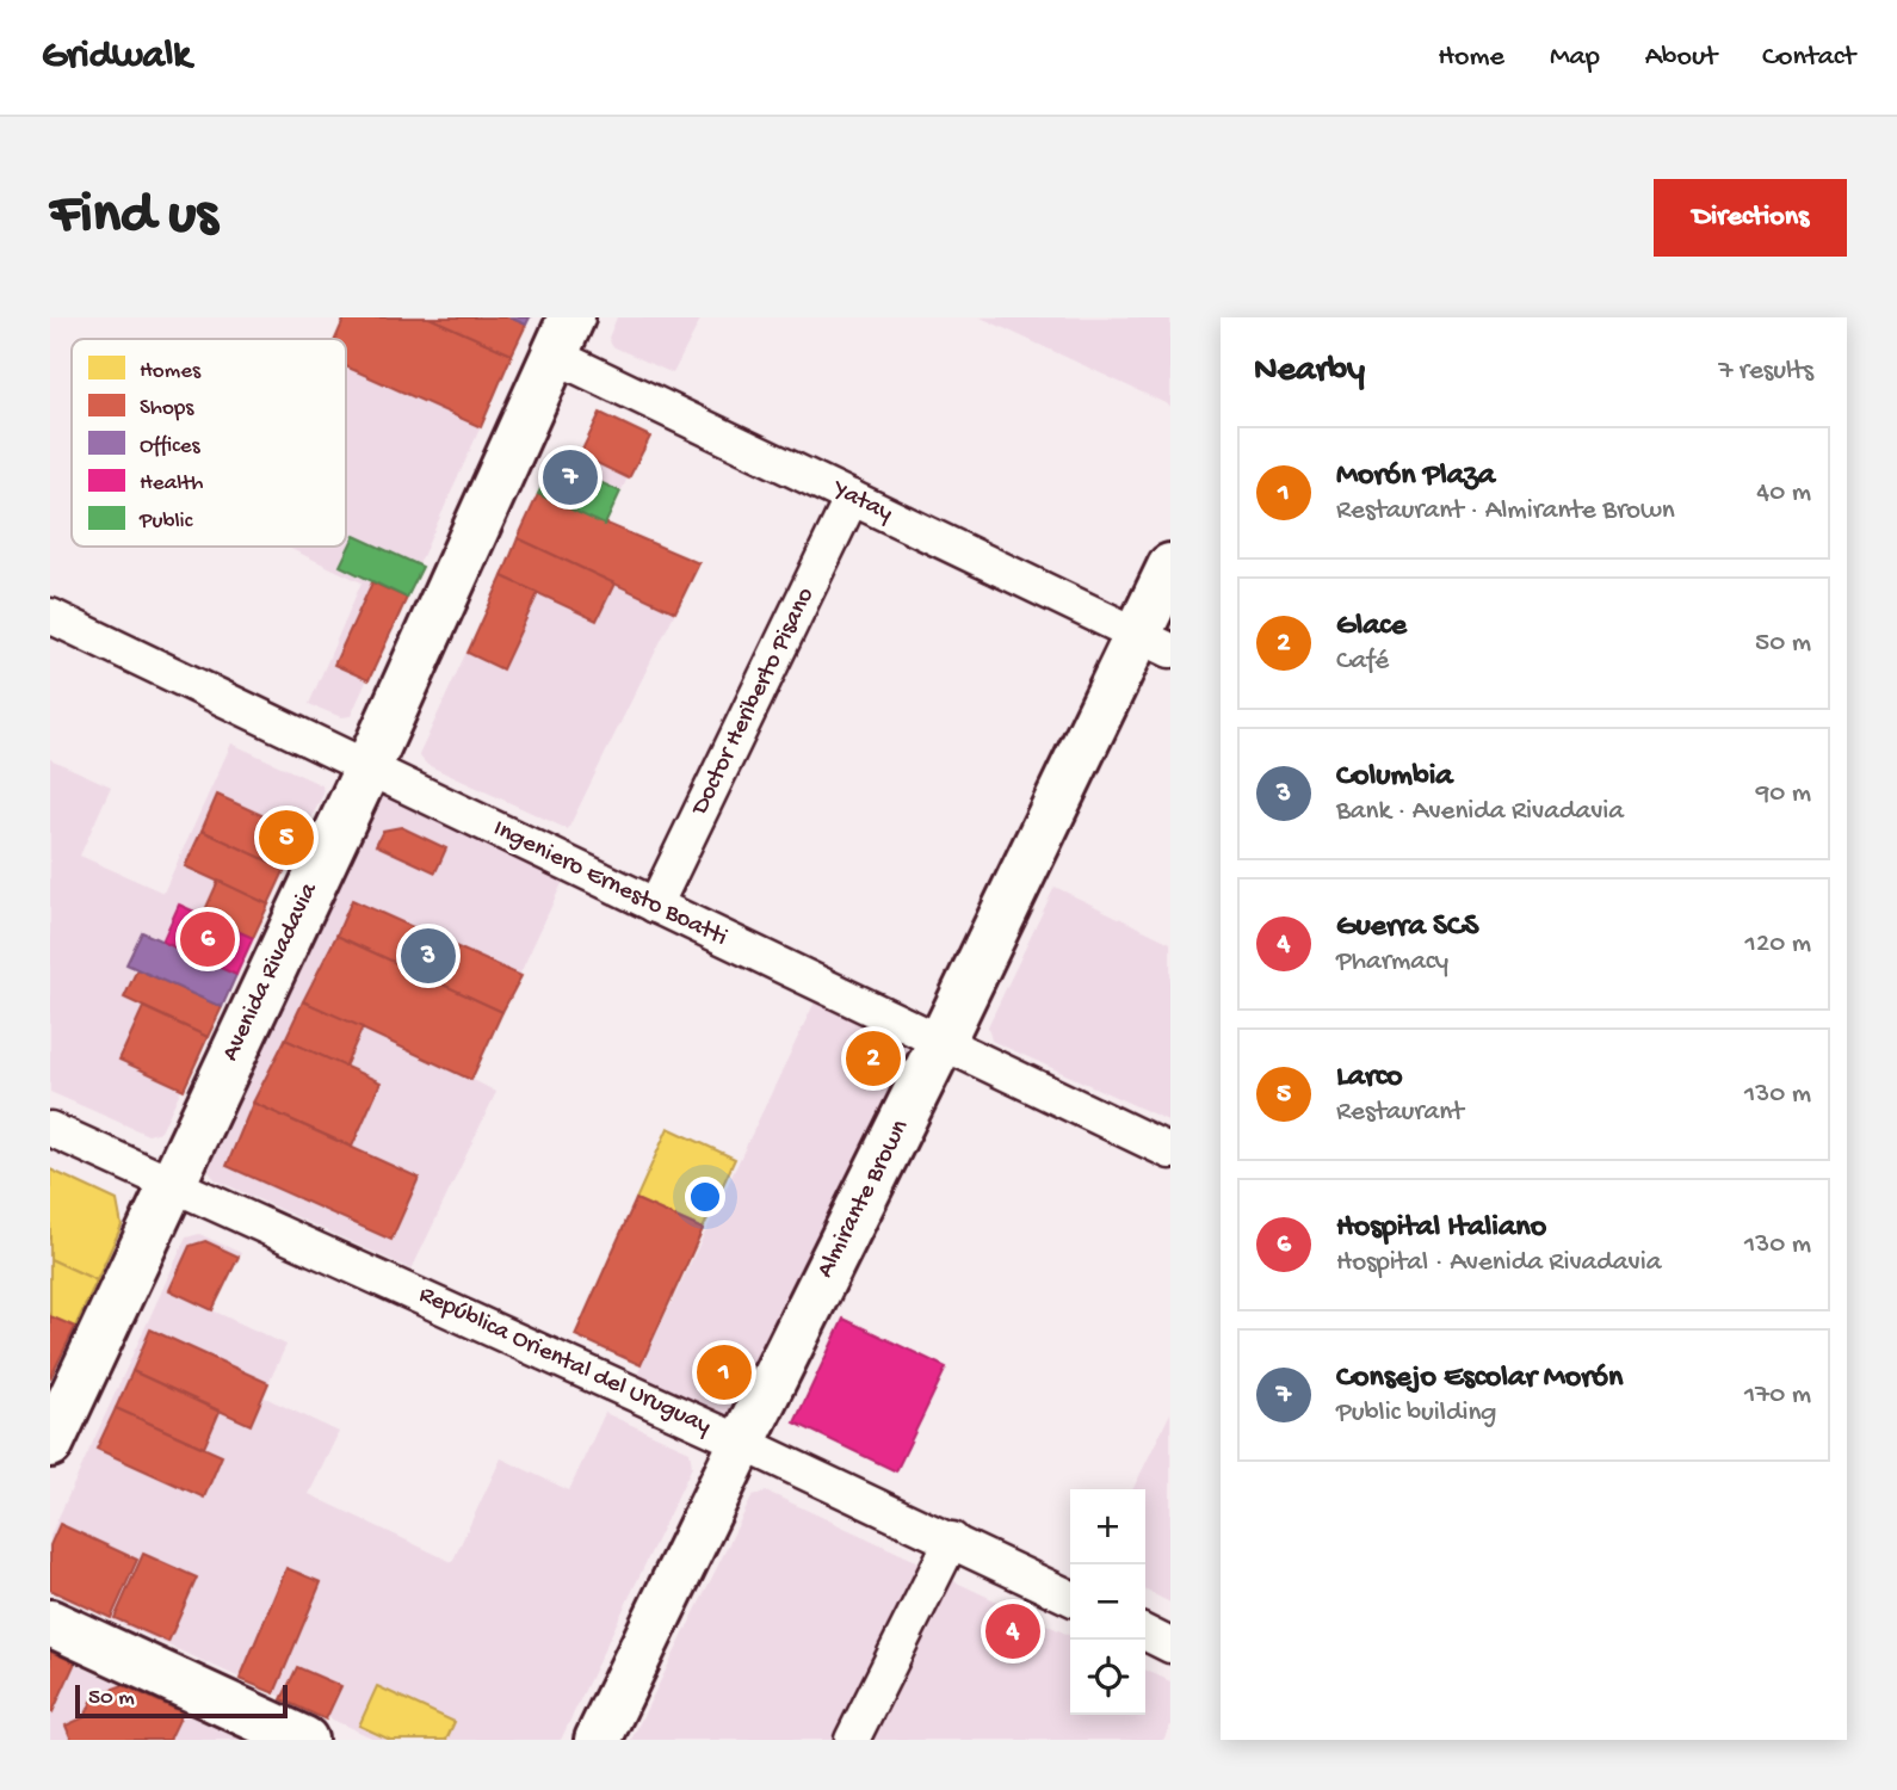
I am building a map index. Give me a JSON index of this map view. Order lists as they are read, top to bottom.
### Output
{
  "streets": {
    "street": [
      "Yatay",
      "Doctor Heriberto Pisano",
      "Ingeniero Ernesto Boatti",
      "Avenida Rivadavia",
      "Almirante Brown",
      "República Oriental del Uruguay"
    ]
  },
  "crossings": [
    ["Yatay", "Doctor Heriberto Pisano"],
    ["Yatay", "Avenida Rivadavia"],
    ["Yatay", "Almirante Brown"],
    ["Doctor Heriberto Pisano", "Ingeniero Ernesto Boatti"],
    ["Ingeniero Ernesto Boatti", "Avenida Rivadavia"],
    ["Ingeniero Ernesto Boatti", "Almirante Brown"],
    ["Avenida Rivadavia", "República Oriental del Uruguay"],
    ["Almirante Brown", "República Oriental del Uruguay"]
  ],
  "legend": [
    "Homes",
    "Shops",
    "Offices",
    "Health",
    "Public"
  ],
  "scale_bar": "50 m",
  "page": {
    "header": "Gridwalk",
    "nav": [
      "Home",
      "Map",
      "About",
      "Contact"
    ],
    "buttons": "Directions",
    "title": "Find us",
    "heading": ["Nearby", "7 results"],
    "list": [
      {
        "mark": "1",
        "name": "Morón Plaza",
        "note": "Restaurant · Almirante Brown",
        "value": "40 m"
      },
      {
        "mark": "2",
        "name": "Glace",
        "note": "Café",
        "value": "50 m"
      },
      {
        "mark": "3",
        "name": "Columbia",
        "note": "Bank · Avenida Rivadavia",
        "value": "90 m"
      },
      {
        "mark": "4",
        "name": "Guerra SCS",
        "note": "Pharmacy",
        "value": "120 m"
      },
      {
        "mark": "5",
        "name": "Larco",
        "note": "Restaurant",
        "value": "130 m"
      },
      {
        "mark": "6",
        "name": "Hospital Italiano",
        "note": "Hospital · Avenida Rivadavia",
        "value": "130 m"
      },
      {
        "mark": "7",
        "name": "Consejo Escolar Morón",
        "note": "Public building",
        "value": "170 m"
      }
    ],
    "pins": [
      "7",
      "5",
      "6",
      "3",
      "2",
      "1",
      "4"
    ],
    "map_buttons": ["+", "−"],
    "scale": "50 m"
  }
}
